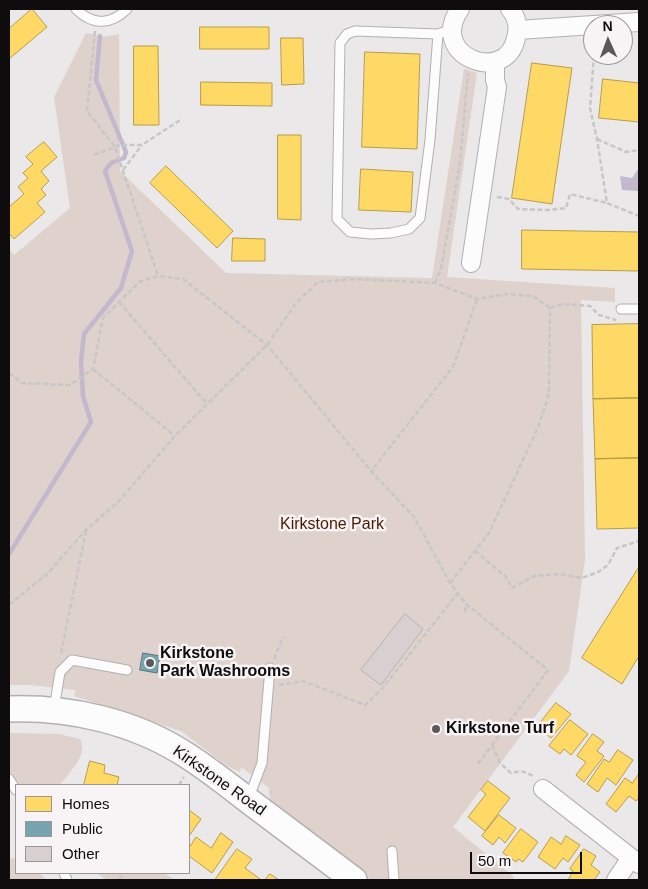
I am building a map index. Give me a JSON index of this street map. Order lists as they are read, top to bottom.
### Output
{
  "streets": {
    "street": ["Kirkstone Road"]
  },
  "parks": ["Kirkstone Park"],
  "places": ["Kirkstone Park Washrooms", "Kirkstone Turf"],
  "legend": ["Homes", "Public", "Other"],
  "scale_bar": "50 m",
  "north": "top"
}
